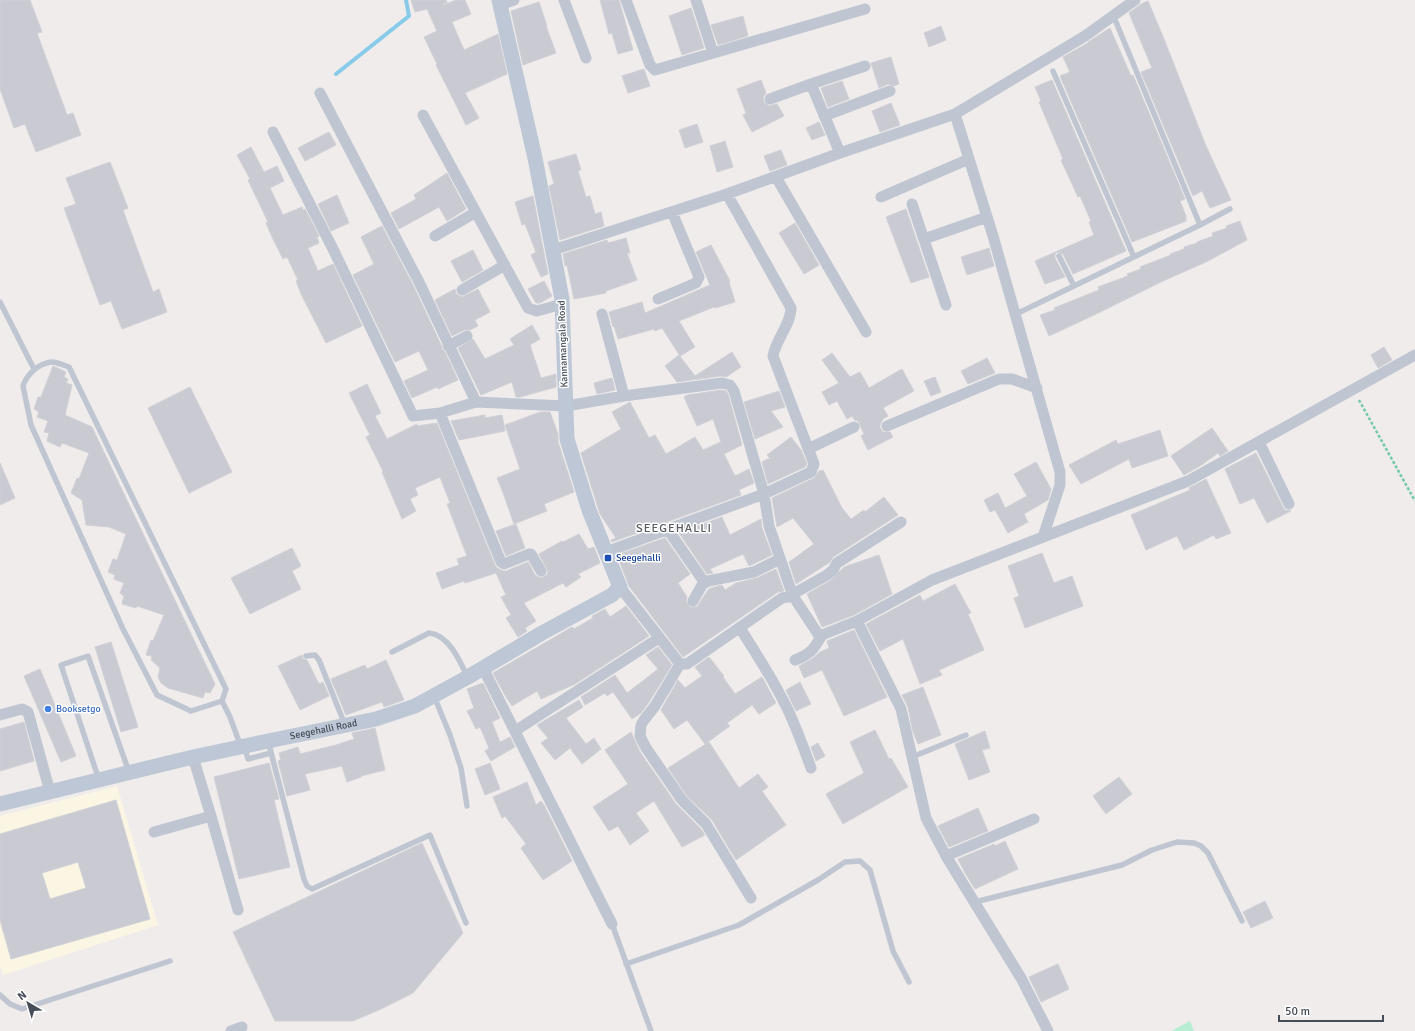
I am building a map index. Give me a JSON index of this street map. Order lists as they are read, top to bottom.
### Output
{
  "streets": {
    "main road": ["Kannamangala Road", "Seegehalli Road"]
  },
  "crossings": [
    ["Kannamangala Road", "Seegehalli Road"]
  ],
  "districts": ["SEEGEHALLI"],
  "places": {
    "transit": ["Seegehalli"],
    "other": ["Booksetgo"]
  },
  "scale_bar": "50 m",
  "north": "top left"
}
